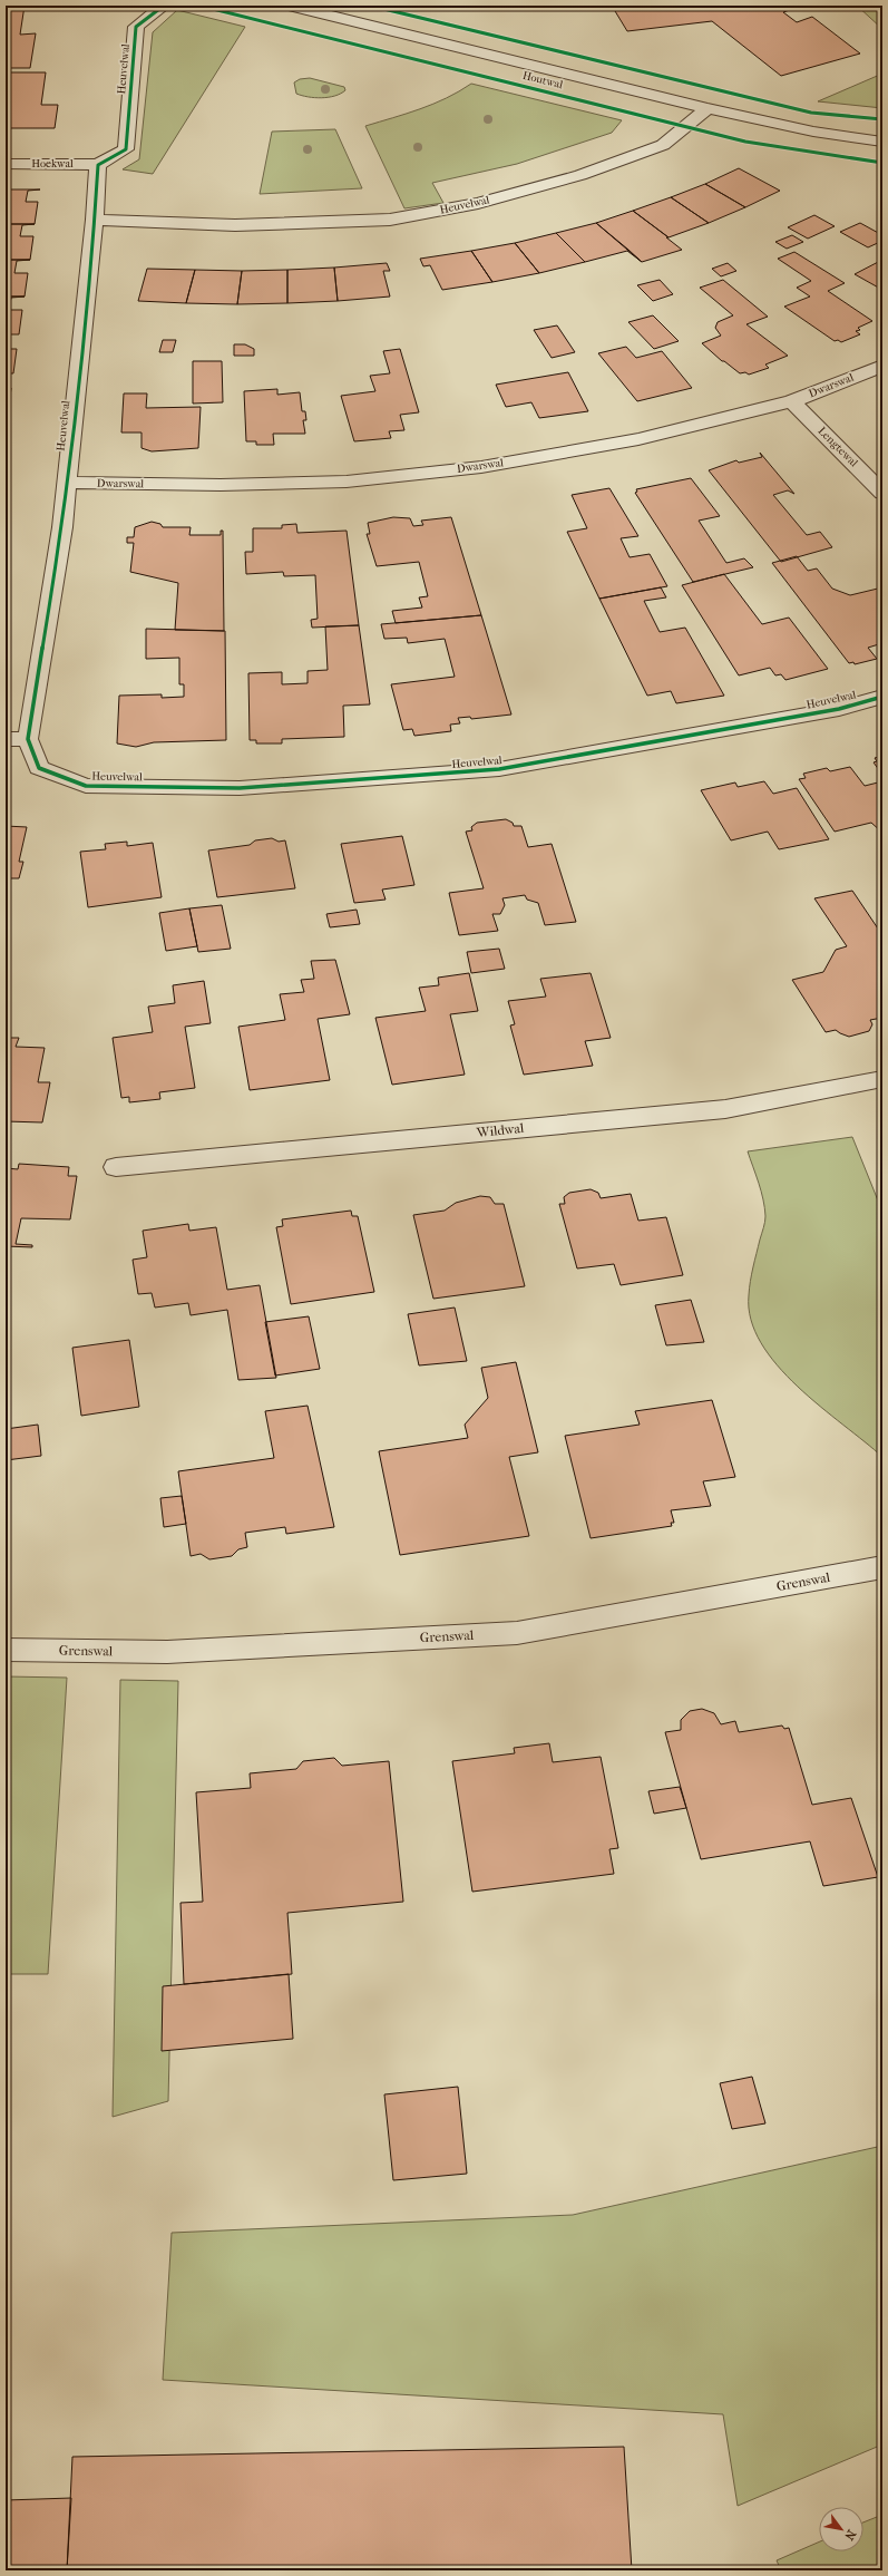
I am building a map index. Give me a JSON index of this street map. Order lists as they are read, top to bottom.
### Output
{
  "streets": {
    "street": [
      "Heuvelwal",
      "Houtwal",
      "Hoekwal",
      "Dwarswal",
      "Lengtewal",
      "Wildwal",
      "Grenswal"
    ]
  },
  "crossings": [
    ["Heuvelwal", "Houtwal"],
    ["Heuvelwal", "Hoekwal"],
    ["Heuvelwal", "Dwarswal"],
    ["Dwarswal", "Lengtewal"]
  ],
  "north": "bottom right"
}
